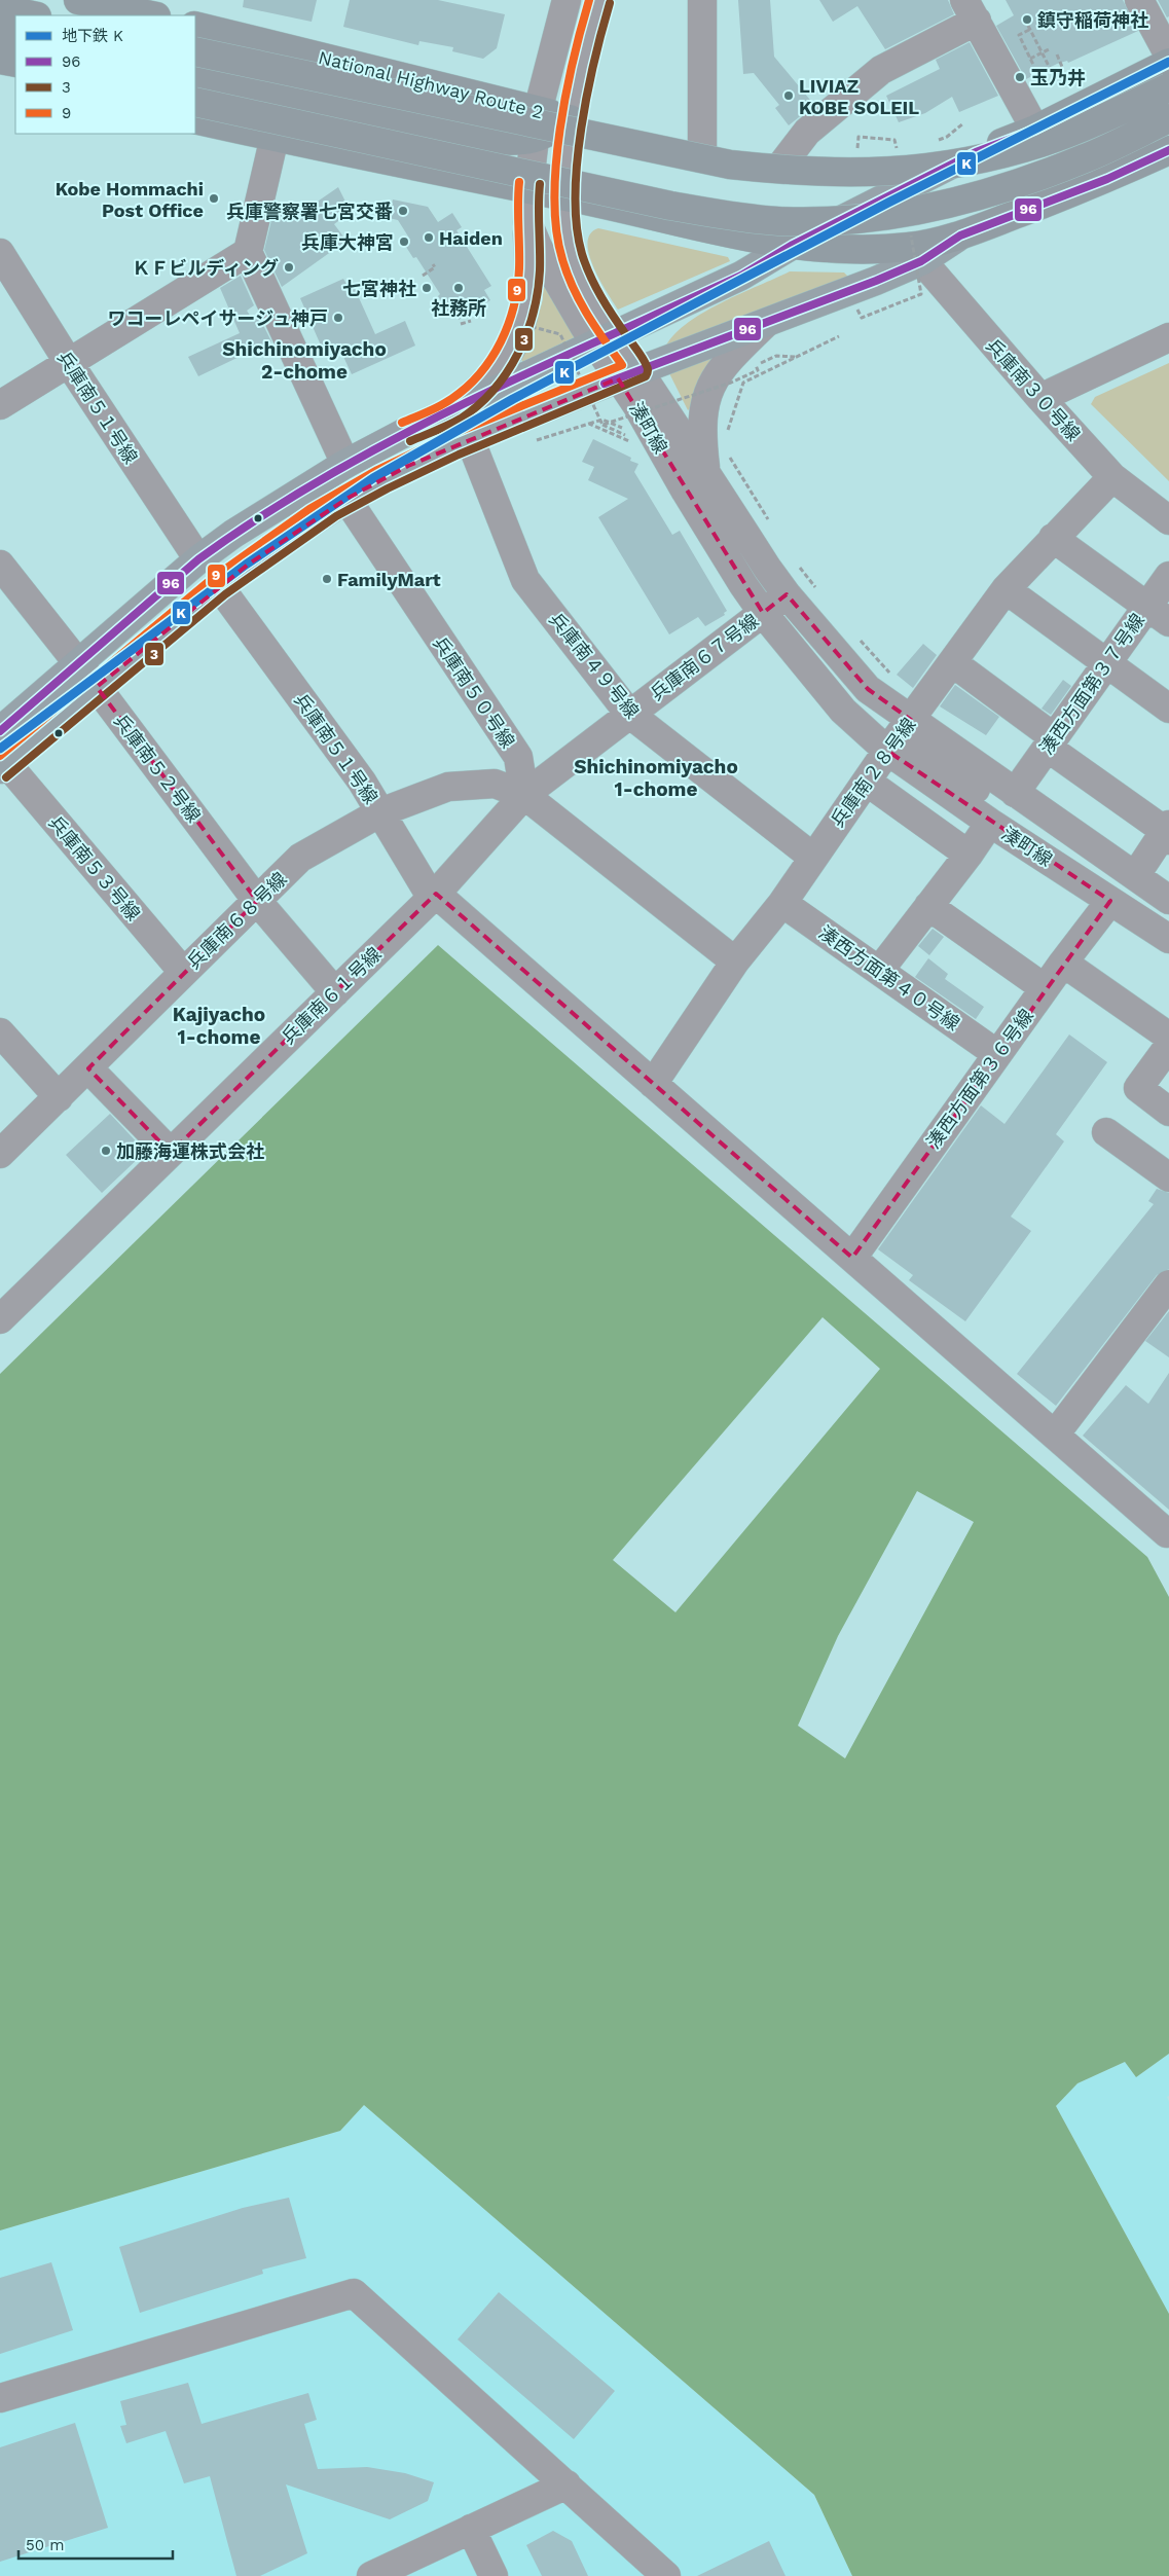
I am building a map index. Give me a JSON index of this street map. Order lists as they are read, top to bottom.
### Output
{
  "streets": {
    "highway": ["National Highway Route 2"],
    "street": [
      "兵庫南３０号線",
      "兵庫南５１号線",
      "湊町線",
      "兵庫南６７号線",
      "兵庫南４９号線",
      "湊西方面第３７号線",
      "兵庫南５０号線",
      "兵庫南５２号線",
      "兵庫南２８号線",
      "兵庫南５３号線",
      "兵庫南６８号線",
      "湊西方面第４０号線",
      "兵庫南６１号線",
      "湊西方面第３６号線"
    ]
  },
  "crossings": [
    ["National Highway Route 2", "湊町線"],
    ["兵庫南３０号線", "兵庫南２８号線"],
    ["兵庫南５１号線", "兵庫南２８号線"],
    ["兵庫南５１号線", "兵庫南６８号線"],
    ["兵庫南５１号線", "兵庫南６１号線"],
    ["兵庫南５１号線", "湊西方面第３６号線"],
    ["湊町線", "兵庫南６７号線"],
    ["湊町線", "湊西方面第３７号線"],
    ["湊町線", "兵庫南２８号線"],
    ["湊町線", "湊西方面第３６号線"],
    ["兵庫南６７号線", "兵庫南４９号線"],
    ["兵庫南６７号線", "兵庫南５０号線"],
    ["兵庫南６７号線", "兵庫南６８号線"],
    ["兵庫南６７号線", "兵庫南６１号線"],
    ["兵庫南４９号線", "兵庫南２８号線"],
    ["兵庫南５０号線", "兵庫南６８号線"],
    ["兵庫南５０号線", "兵庫南６１号線"],
    ["兵庫南５２号線", "兵庫南６８号線"],
    ["兵庫南５２号線", "兵庫南６１号線"],
    ["兵庫南２８号線", "湊西方面第４０号線"],
    ["兵庫南５３号線", "兵庫南６８号線"],
    ["兵庫南６８号線", "兵庫南６１号線"],
    ["湊西方面第４０号線", "湊西方面第３６号線"]
  ],
  "districts": ["Shichinomiyacho 2-chome", "Shichinomiyacho 1-chome", "Kajiyacho 1-chome"],
  "places": [
    "鎮守稲荷神社",
    "玉乃井",
    "LIVIAZ KOBE SOLEIL",
    "Kobe Hommachi Post Office",
    "兵庫警察署七宮交番",
    "Haiden",
    "兵庫大神宮",
    "ＫＦビルディング",
    "七宮神社",
    "社務所",
    "ワコーレペイサージュ神戸",
    "FamilyMart",
    "加藤海運株式会社"
  ],
  "lines": [
    "transit line 9",
    "transit line 3",
    "metro line K",
    "transit line 96"
  ],
  "legend": [
    "地下鉄 K",
    "96",
    "3",
    "9"
  ],
  "scale_bar": "50 m"
}
